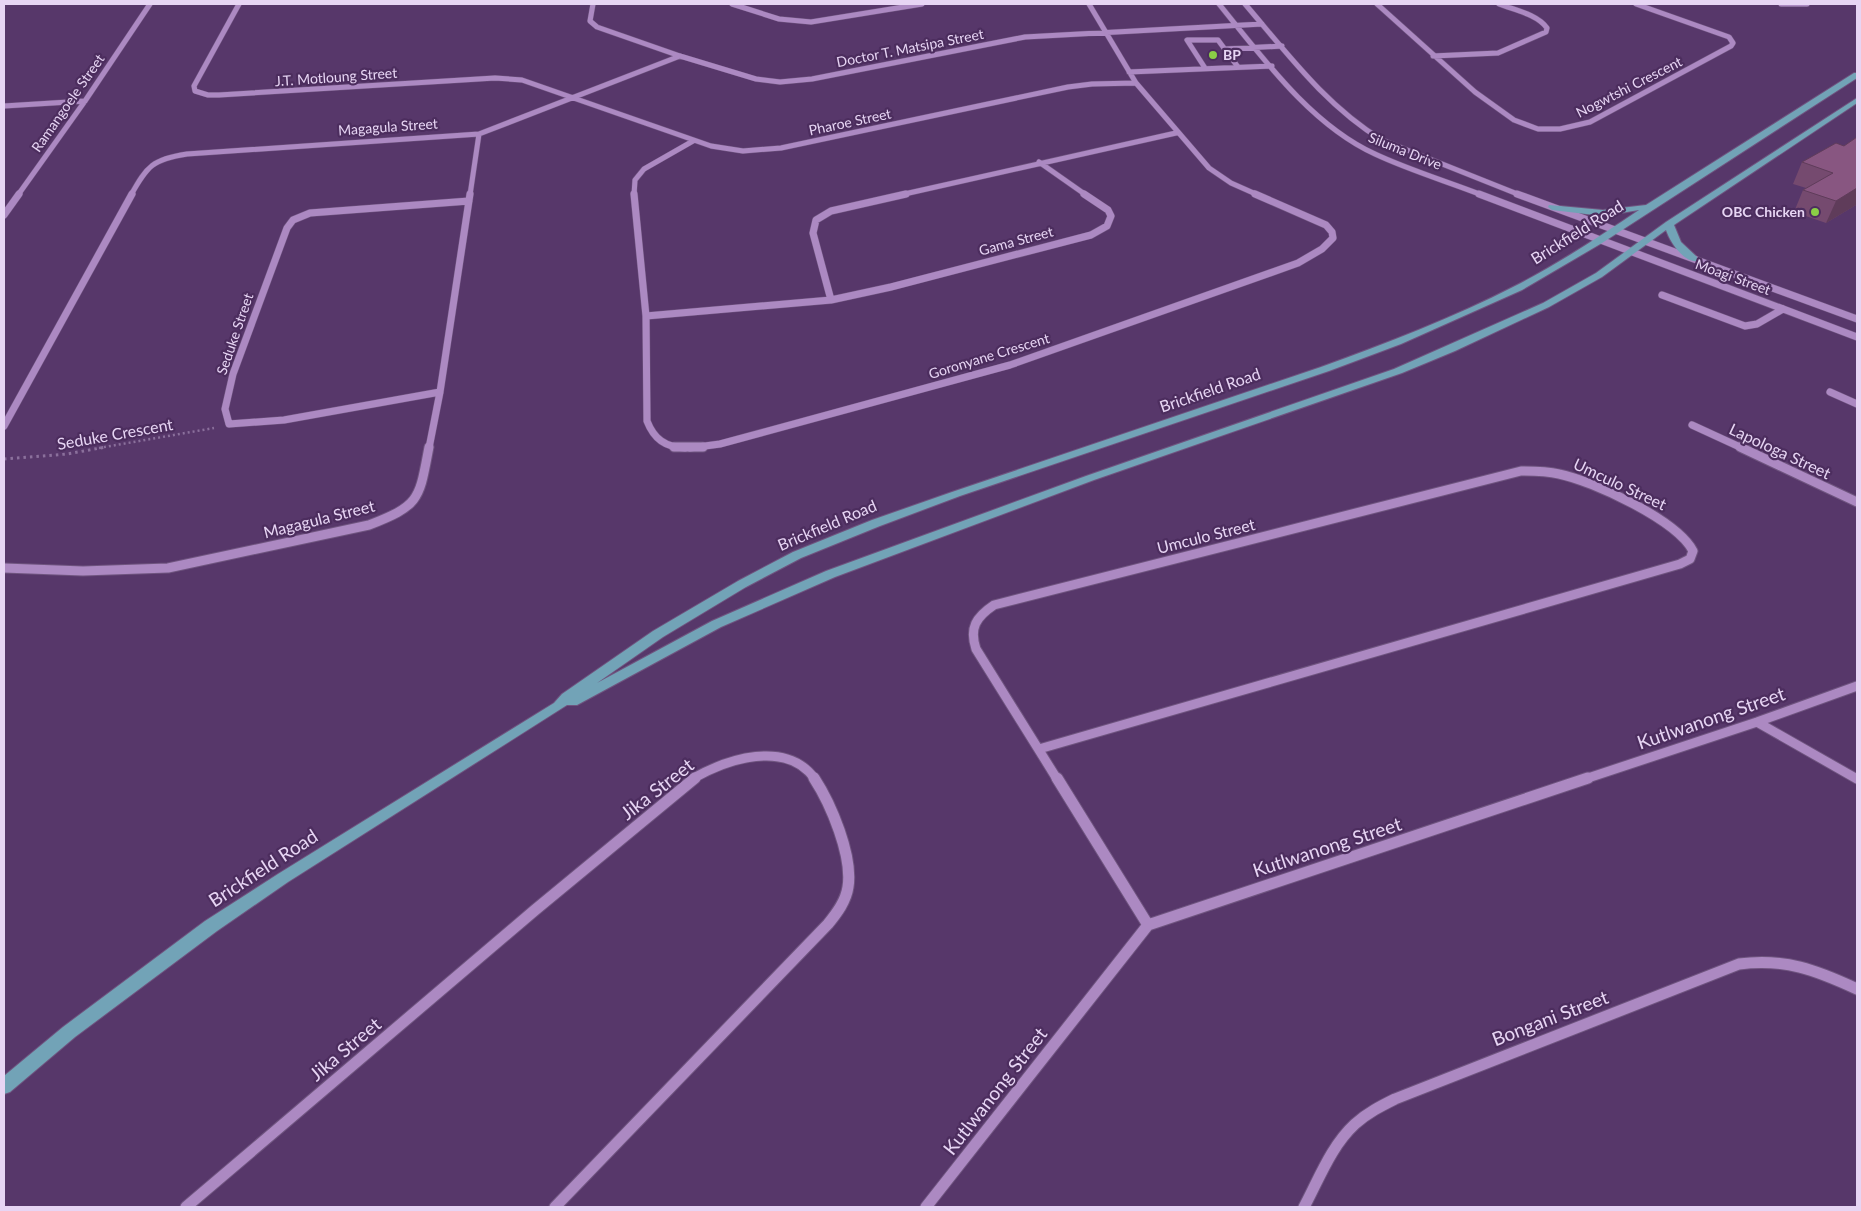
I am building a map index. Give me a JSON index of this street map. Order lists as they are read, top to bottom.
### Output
{
  "streets": {
    "main road": ["Brickfield Road"],
    "street": [
      "Doctor T. Matsipa Street",
      "J.T. Motloung Street",
      "Nogwtshi Crescent",
      "Ramangoele Street",
      "Pharoe Street",
      "Magagula Street",
      "Siluma Drive",
      "Gama Street",
      "Moagi Street",
      "Seduke Street",
      "Goronyane Crescent",
      "Lapologa Street",
      "Umculo Street",
      "Kutlwanong Street",
      "Jika Street",
      "Bongani Street"
    ],
    "path": ["Seduke Crescent"]
  },
  "crossings": [
    ["Doctor T. Matsipa Street", "Magagula Street"],
    ["Doctor T. Matsipa Street", "Siluma Drive"],
    ["Doctor T. Matsipa Street", "Goronyane Crescent"],
    ["J.T. Motloung Street", "Pharoe Street"],
    ["J.T. Motloung Street", "Magagula Street"],
    ["Pharoe Street", "Magagula Street"],
    ["Pharoe Street", "Goronyane Crescent"],
    ["Magagula Street", "Seduke Street"],
    ["Siluma Drive", "Brickfield Road"],
    ["Siluma Drive", "Moagi Street"],
    ["Brickfield Road", "Moagi Street"],
    ["Gama Street", "Goronyane Crescent"],
    ["Seduke Street", "Seduke Crescent"],
    ["Umculo Street", "Kutlwanong Street"]
  ],
  "places": ["BP", "OBC Chicken"]
}
